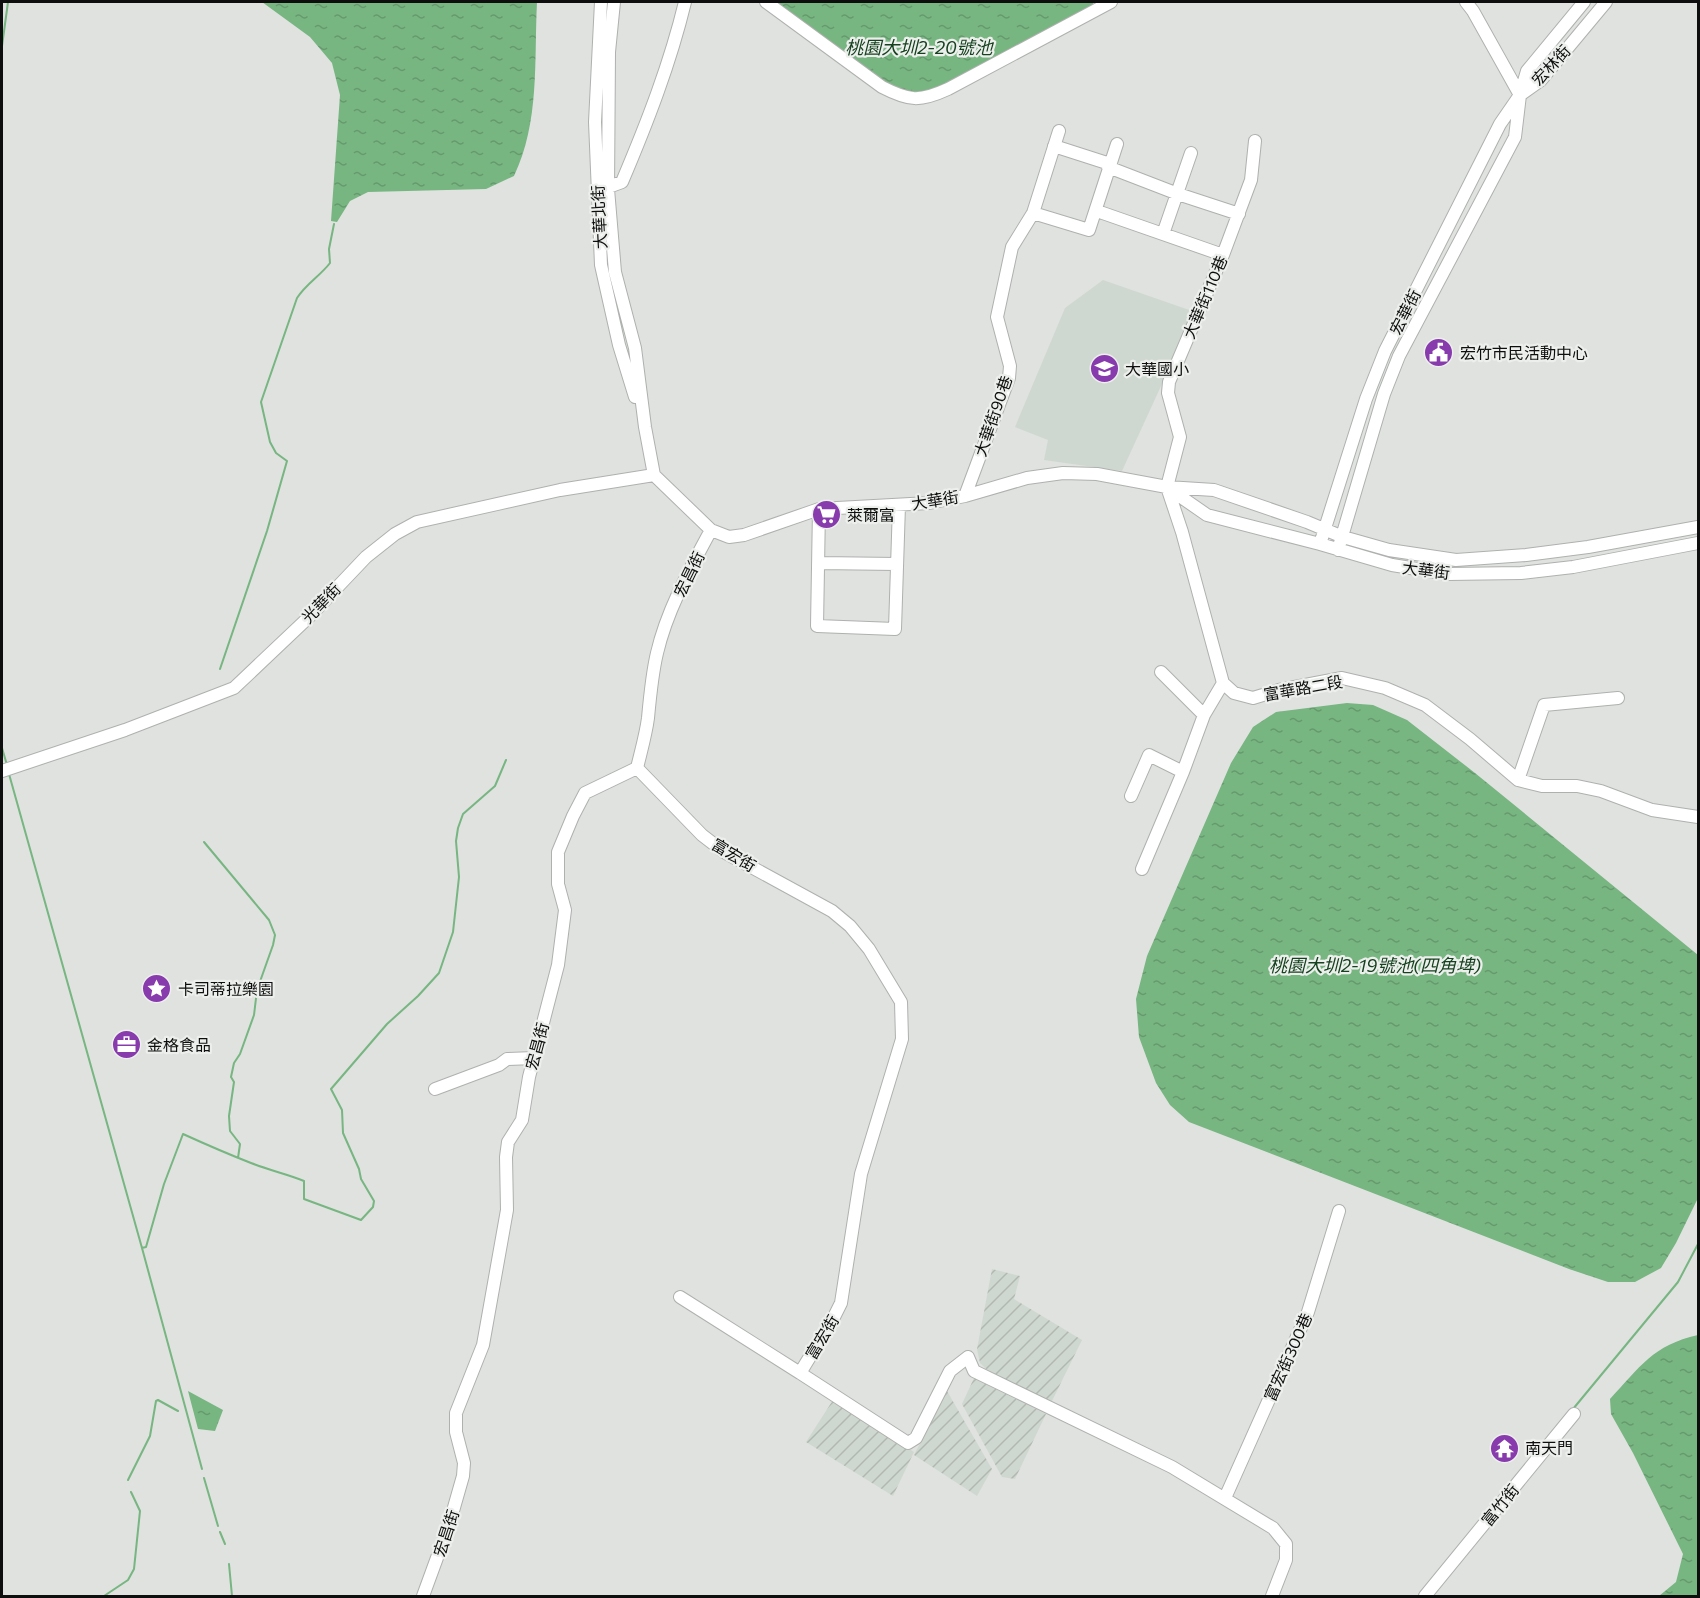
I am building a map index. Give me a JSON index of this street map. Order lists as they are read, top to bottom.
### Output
{
  "streets": {
    "street": [
      "宏林街",
      "大華北街",
      "大華街110巷",
      "宏華街",
      "大華街90巷",
      "大華街",
      "宏昌街",
      "光華街",
      "富華路二段",
      "富宏街",
      "富宏街300巷",
      "富竹街"
    ]
  },
  "crossings": [
    ["宏林街", "宏華街"],
    ["大華北街", "光華街"],
    ["大華街110巷", "大華街"],
    ["宏華街", "大華街"],
    ["大華街90巷", "大華街"],
    ["大華街", "宏昌街"],
    ["宏昌街", "富宏街"],
    ["富宏街", "富宏街300巷"]
  ],
  "water": ["桃園大圳2-20號池", "桃園大圳2-19號池(四角埤)"],
  "places": {
    "public building": ["宏竹市民活動中心"],
    "school or university": ["大華國小"],
    "supermarket": ["萊爾富"],
    "place": ["卡司蒂拉樂園"],
    "office": ["金格食品"],
    "temple": ["南天門"]
  }
}
